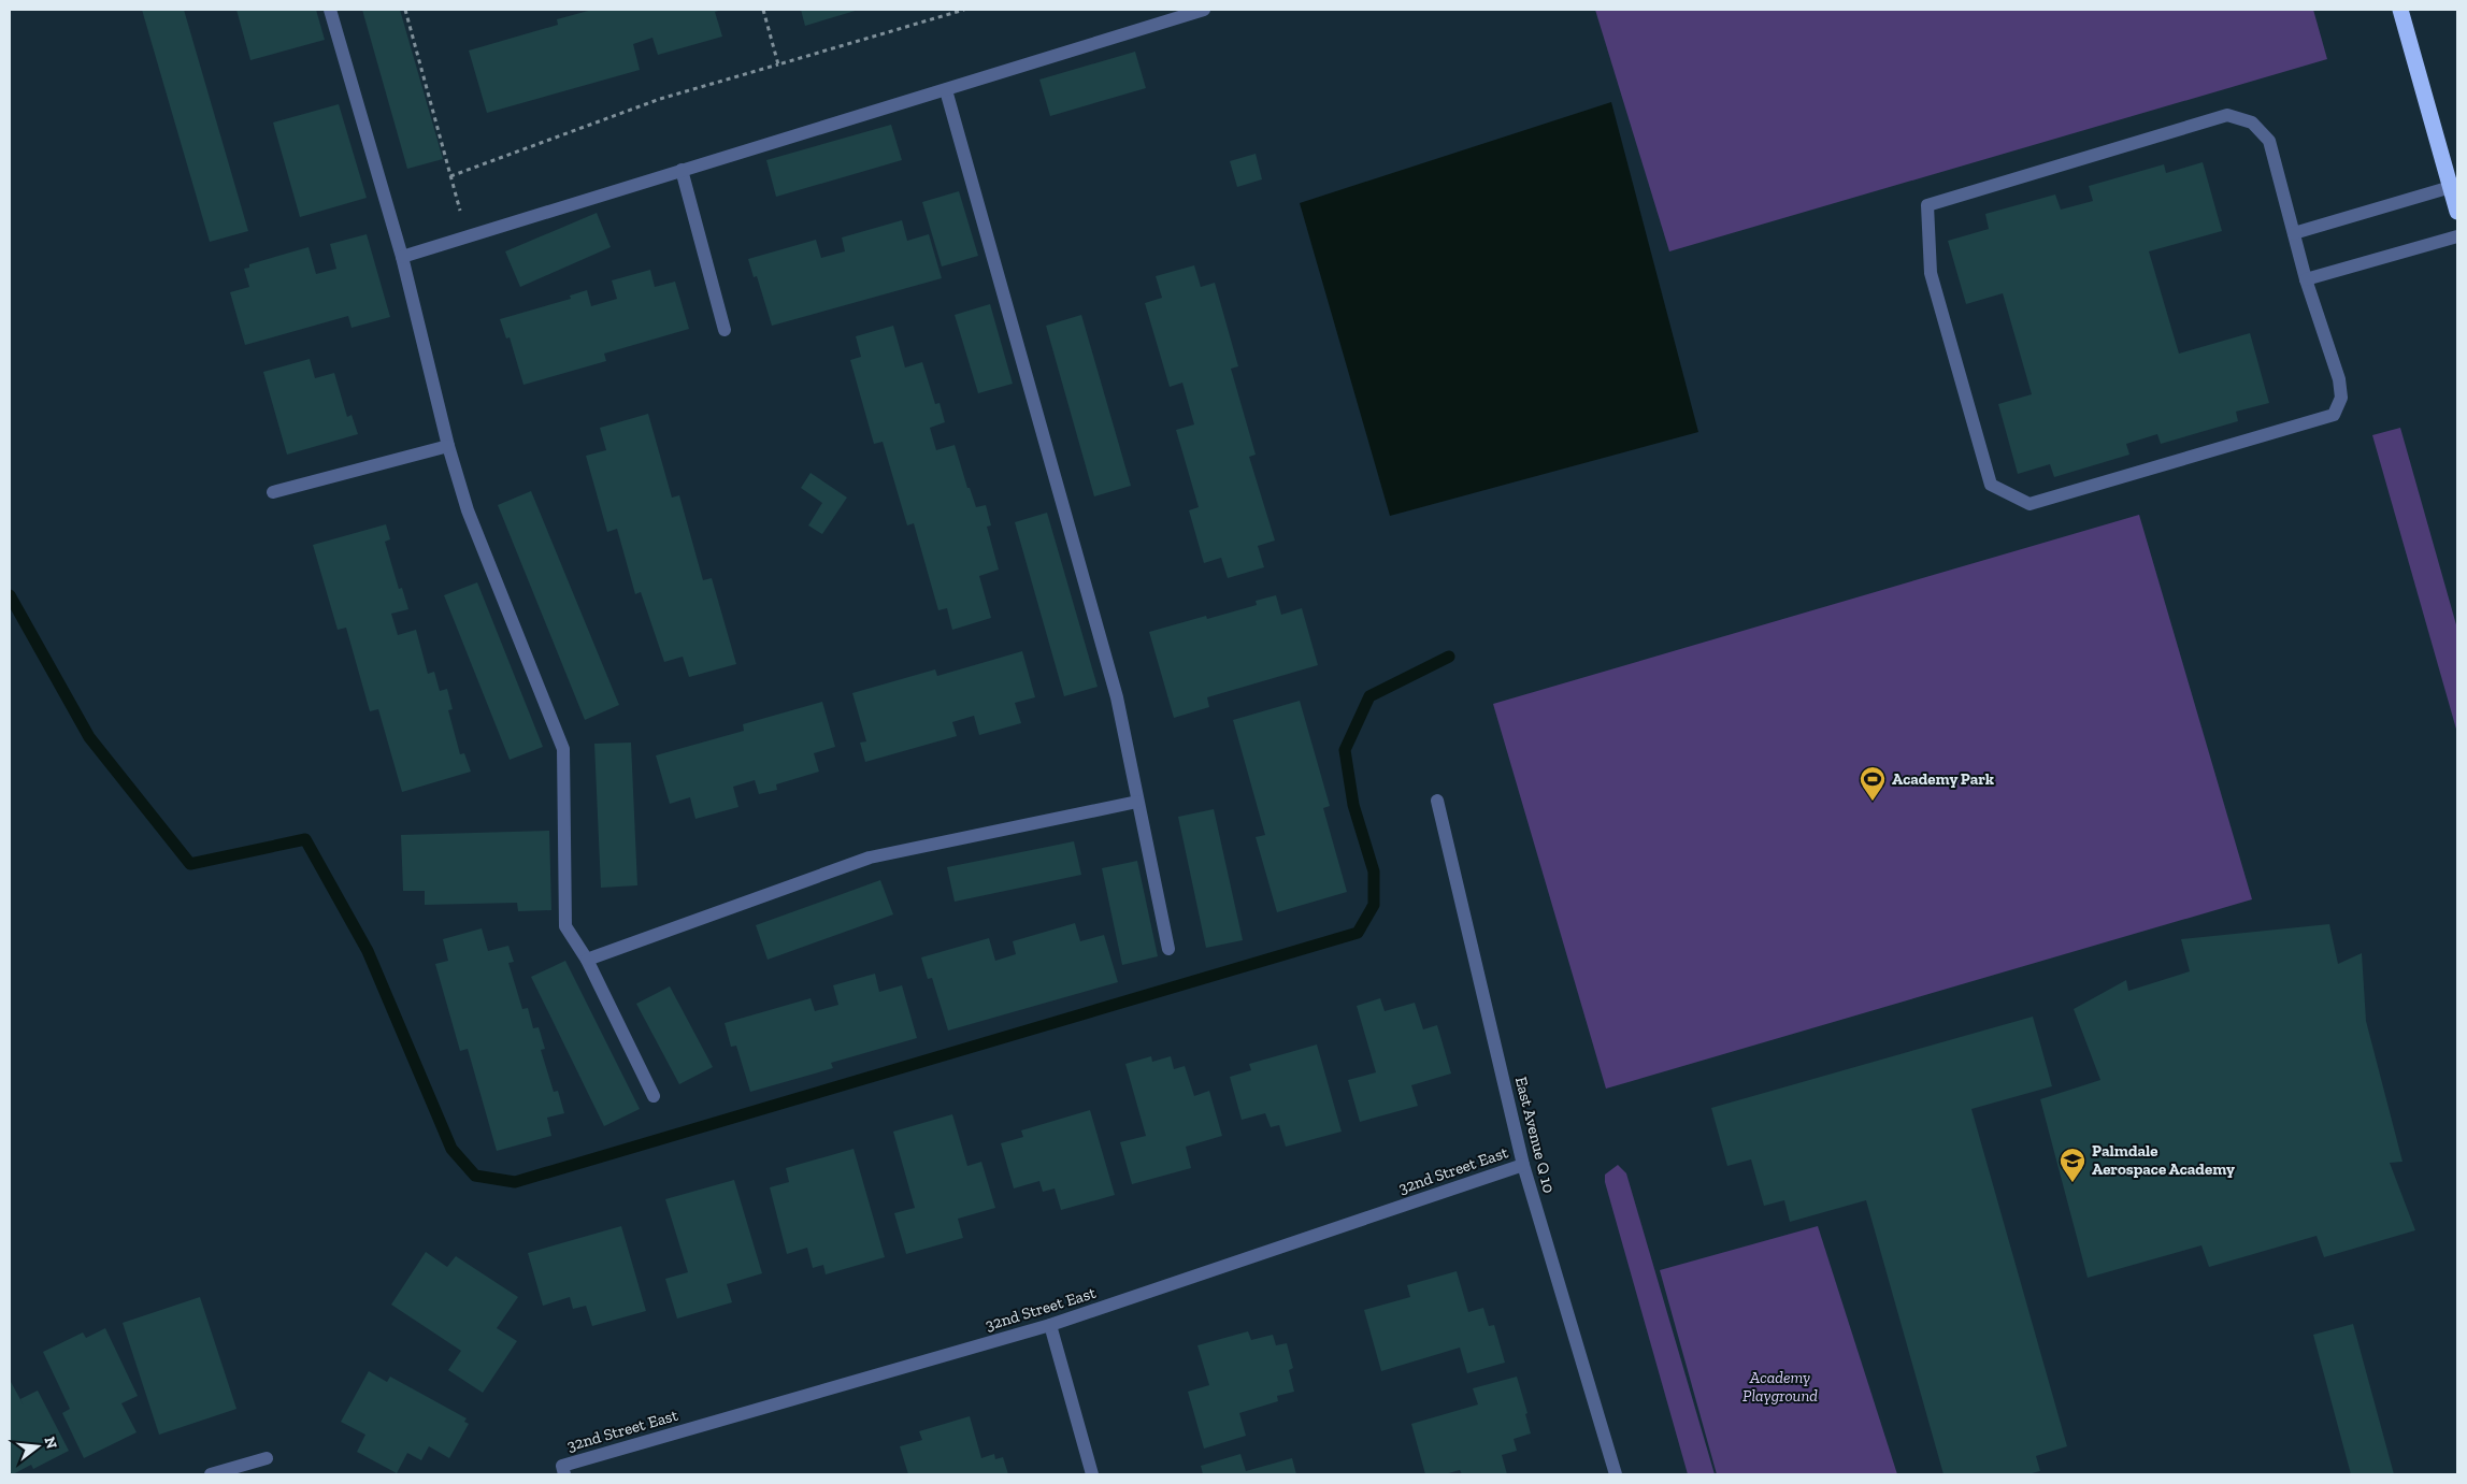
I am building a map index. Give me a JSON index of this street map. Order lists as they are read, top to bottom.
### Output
{
  "streets": {
    "street": ["East Avenue Q 10", "32nd Street East"]
  },
  "crossings": [
    ["East Avenue Q 10", "32nd Street East"]
  ],
  "parks": ["Academy Playground"],
  "places": {
    "sports": ["Academy Park"],
    "school or university": ["Palmdale Aerospace Academy"]
  },
  "north": "right"
}
